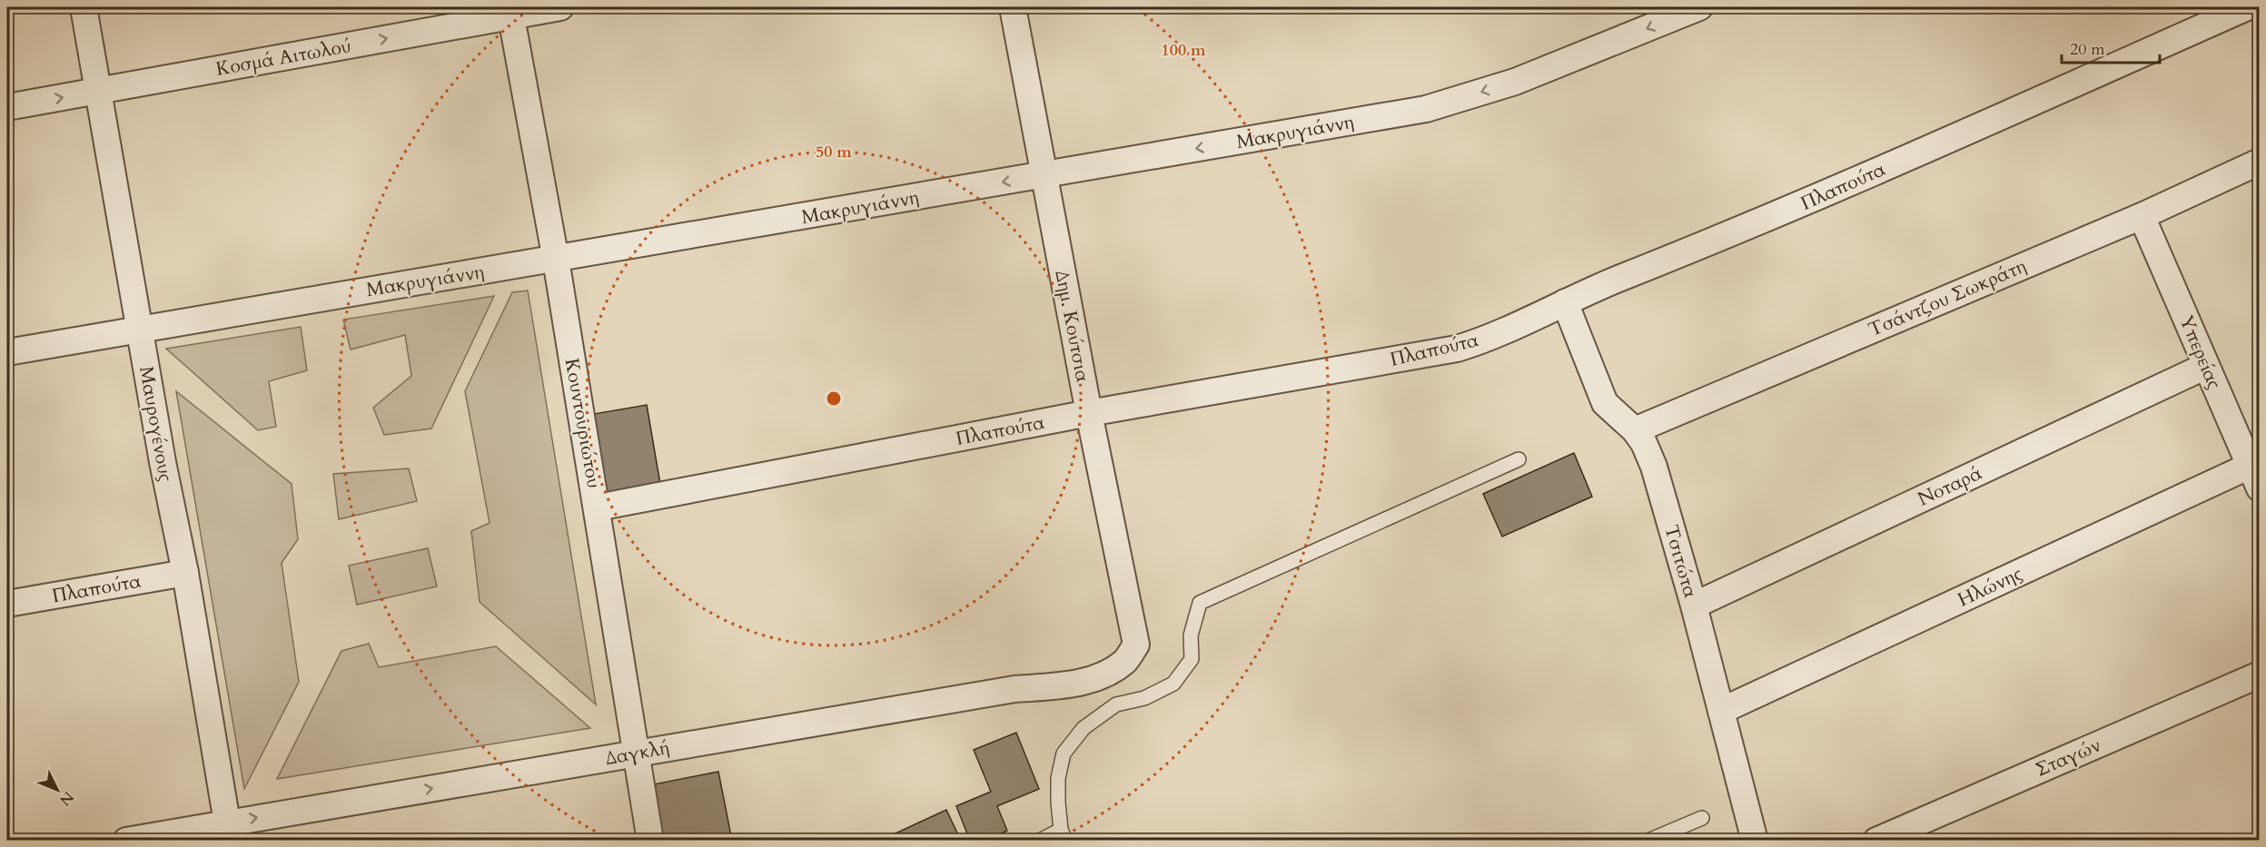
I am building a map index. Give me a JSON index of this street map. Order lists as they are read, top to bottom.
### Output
{
  "streets": {
    "street": [
      "Κοσμά Αιτωλού",
      "Μακρυγιάννη",
      "Πλαπούτα",
      "Τσάντζου Σωκράτη",
      "Δημ. Κούτσια",
      "Υπερείας",
      "Κουντουριώτου",
      "Μαυρογένους",
      "Νοταρά",
      "Τσιτώτα",
      "Ηλώνης",
      "Δαγκλή",
      "Σταγών"
    ]
  },
  "crossings": [
    ["Κοσμά Αιτωλού", "Κουντουριώτου"],
    ["Κοσμά Αιτωλού", "Μαυρογένους"],
    ["Μακρυγιάννη", "Δημ. Κούτσια"],
    ["Μακρυγιάννη", "Κουντουριώτου"],
    ["Μακρυγιάννη", "Μαυρογένους"],
    ["Πλαπούτα", "Δημ. Κούτσια"],
    ["Πλαπούτα", "Κουντουριώτου"],
    ["Πλαπούτα", "Μαυρογένους"],
    ["Πλαπούτα", "Τσιτώτα"],
    ["Τσάντζου Σωκράτη", "Υπερείας"],
    ["Τσάντζου Σωκράτη", "Τσιτώτα"],
    ["Δημ. Κούτσια", "Δαγκλή"],
    ["Υπερείας", "Νοταρά"],
    ["Υπερείας", "Ηλώνης"],
    ["Κουντουριώτου", "Δαγκλή"],
    ["Μαυρογένους", "Δαγκλή"],
    ["Νοταρά", "Τσιτώτα"],
    ["Τσιτώτα", "Ηλώνης"]
  ],
  "one_way": ["Κοσμά Αιτωλού", "Μακρυγιάννη", "Δαγκλή"],
  "scale_bar": "20 m",
  "north": "bottom right",
  "rings": ["100 m", "50 m"]
}
